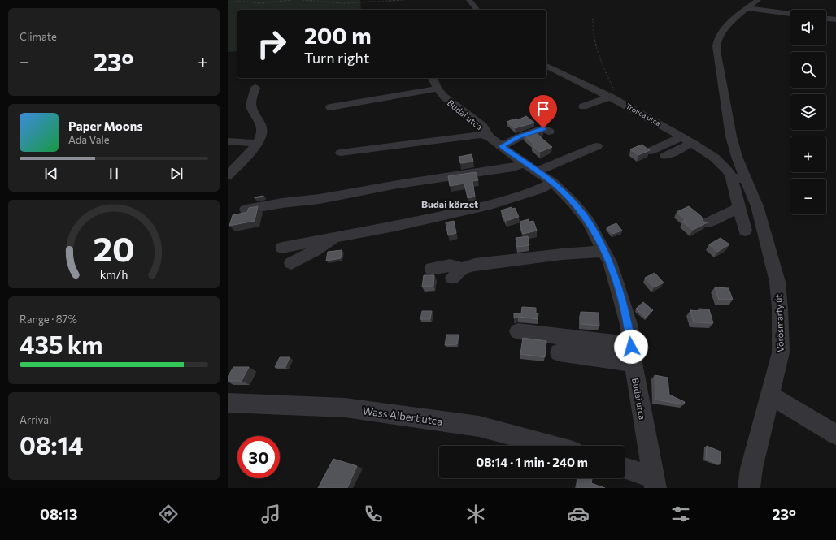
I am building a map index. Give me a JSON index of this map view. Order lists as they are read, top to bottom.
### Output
{
  "streets": {
    "street": [
      "Budai utca",
      "Trojica utca",
      "Vörösmarty út",
      "Wass Albert utca"
    ]
  },
  "crossings": [
    ["Trojica utca", "Vörösmarty út"]
  ],
  "districts": ["Budai körzet"],
  "page": {
    "tile": [
      "Climate",
      ["Range · 87%", "435 km"],
      ["Arrival", "08:14"]
    ],
    "map_buttons": ["+", "−"],
    "turn": ["200 m", "Turn right"],
    "heat": ["−", "23°", "+"],
    "song": ["Paper Moons", "Ada Vale"],
    "limit": "30",
    "trip": "08:14 · 1 min · 240 m",
    "tabs": ["08:13", "23°"],
    "gauge": ["20", "km/h"]
  }
}
